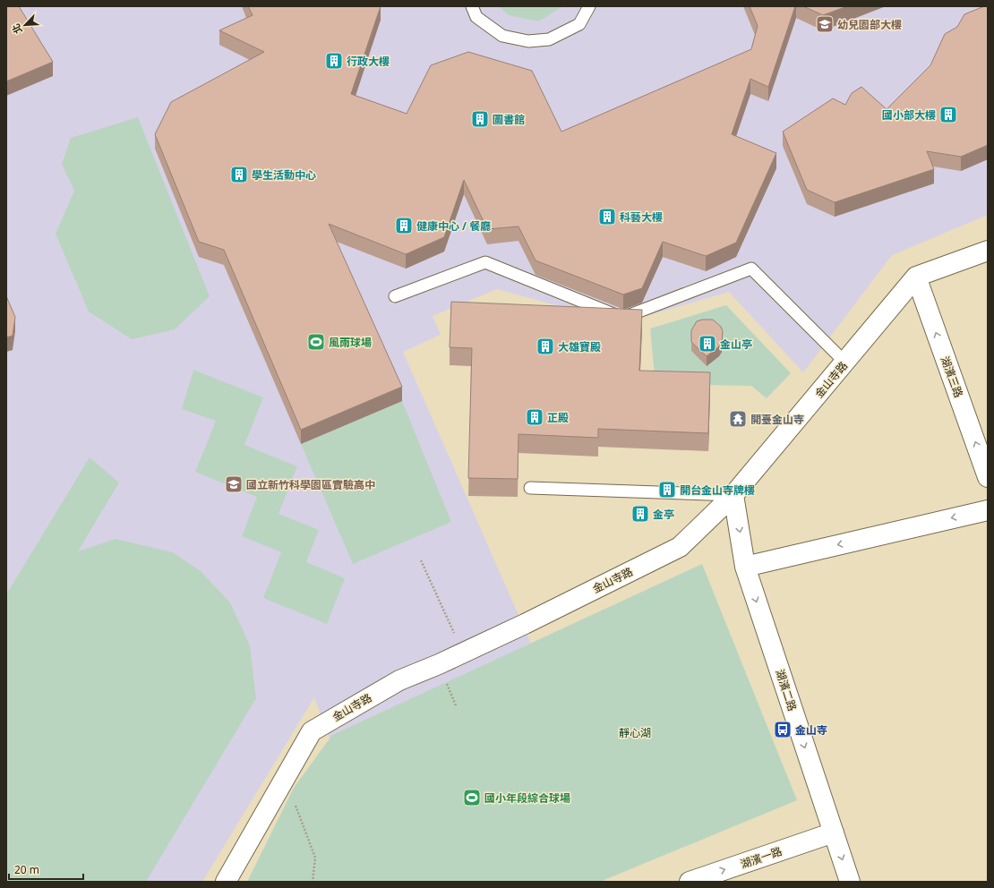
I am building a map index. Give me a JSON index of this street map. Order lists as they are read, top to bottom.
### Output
{
  "streets": {
    "street": [
      "湖濱三路",
      "金山寺路",
      "湖濱二路",
      "湖濱一路"
    ]
  },
  "crossings": [
    ["湖濱三路", "金山寺路"],
    ["金山寺路", "湖濱二路"],
    ["湖濱二路", "湖濱一路"]
  ],
  "one_way": ["湖濱三路", "湖濱二路", "湖濱一路"],
  "parks": ["靜心湖"],
  "places": {
    "school or university": ["幼兒園部大樓", "國立新竹科學園區實驗高中"],
    "building": [
      "行政大樓",
      "國小部大樓",
      "圖書館",
      "學生活動中心",
      "科藝大樓",
      "健康中心 / 餐廳",
      "金山亭",
      "大雄寶殿",
      "正殿",
      "開台金山寺牌樓",
      "金亭"
    ],
    "sports": ["風雨球場", "國小年段綜合球場"],
    "temple": ["開臺金山寺"],
    "bus stop": ["金山寺"]
  },
  "scale_bar": "20 m",
  "north": "bottom left"
}
